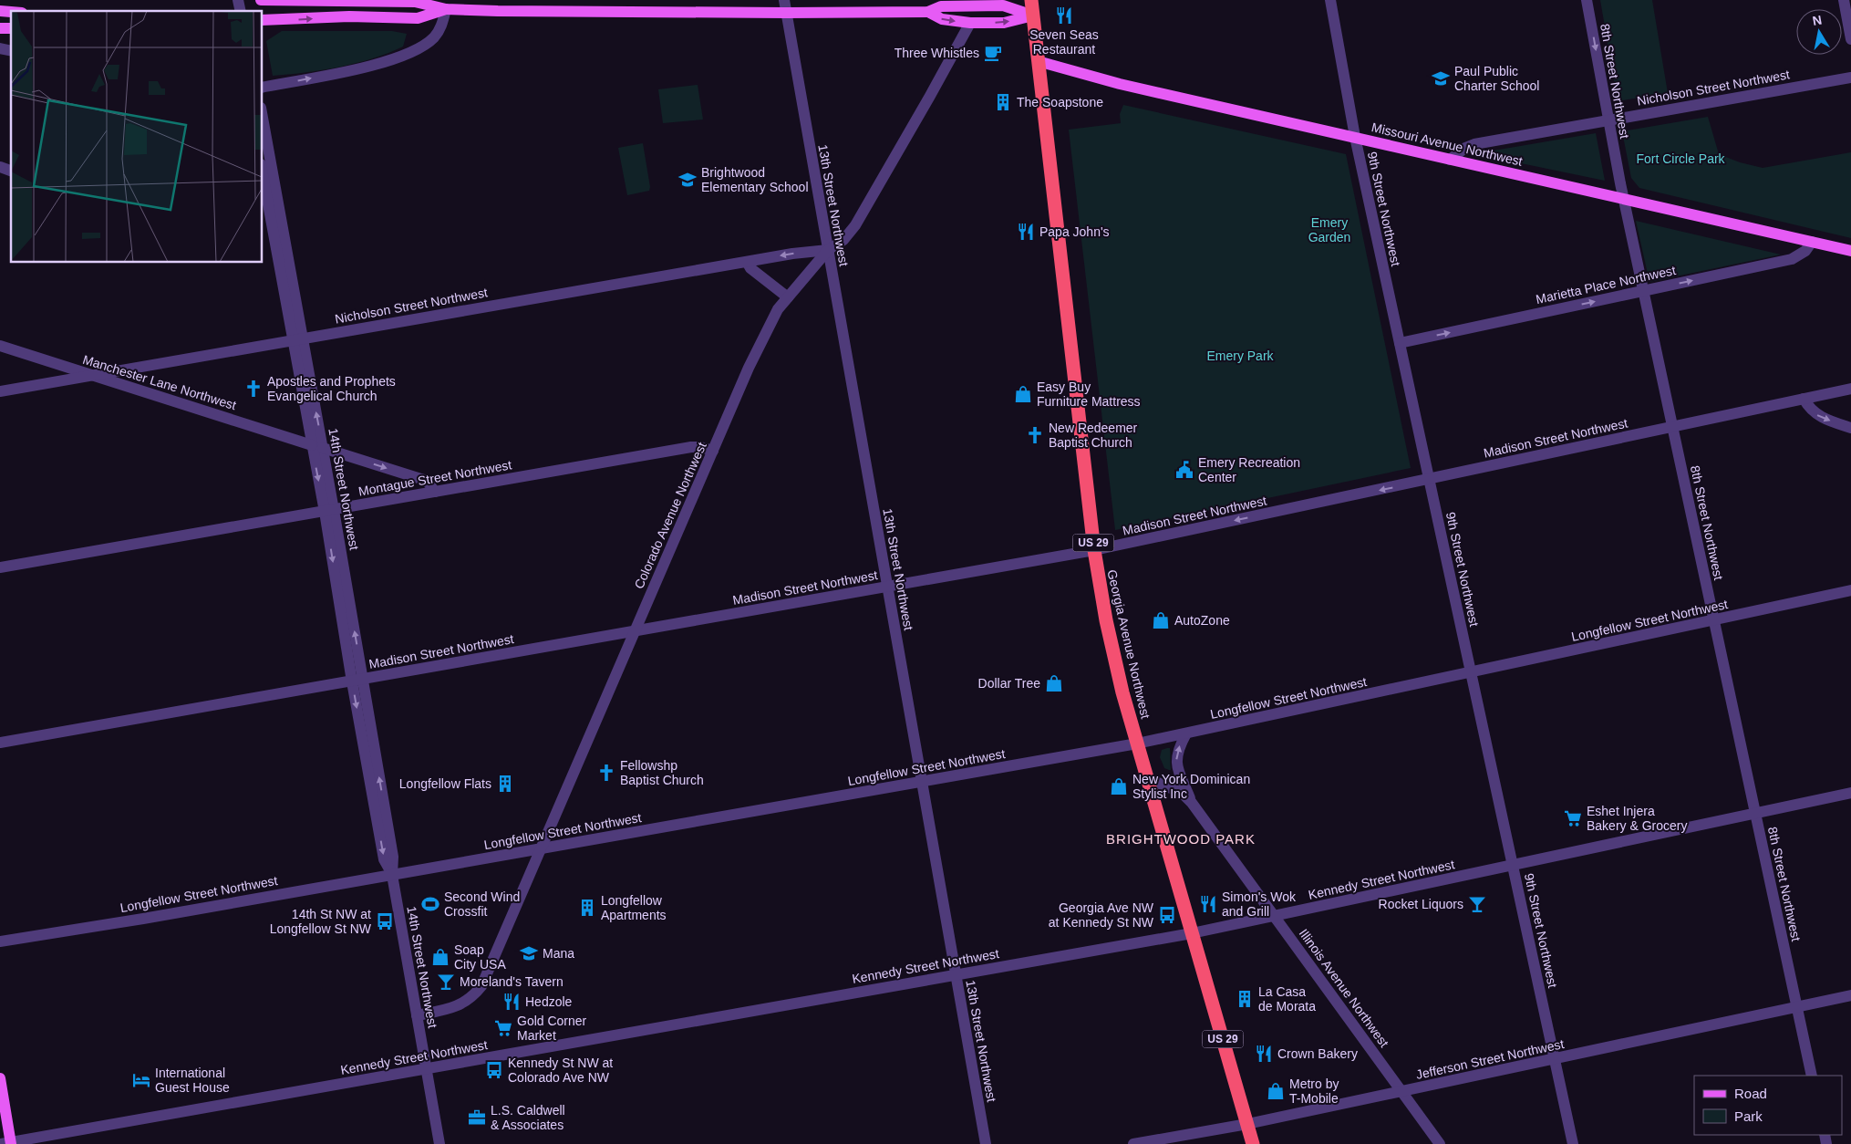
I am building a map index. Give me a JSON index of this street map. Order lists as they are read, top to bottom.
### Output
{
  "streets": {
    "highway": ["US 29", "Georgia Avenue Northwest"],
    "main road": ["Missouri Avenue Northwest"],
    "street": [
      "8th Street Northwest",
      "Nicholson Street Northwest",
      "13th Street Northwest",
      "9th Street Northwest",
      "Marietta Place Northwest",
      "Manchester Lane Northwest",
      "Madison Street Northwest",
      "Montague Street Northwest",
      "14th Street Northwest",
      "Colorado Avenue Northwest",
      "Longfellow Street Northwest",
      "Kennedy Street Northwest",
      "Illinois Avenue Northwest",
      "Jefferson Street Northwest"
    ]
  },
  "crossings": [
    ["8th Street Northwest", "Nicholson Street Northwest"],
    ["8th Street Northwest", "Missouri Avenue Northwest"],
    ["8th Street Northwest", "Marietta Place Northwest"],
    ["8th Street Northwest", "Madison Street Northwest"],
    ["8th Street Northwest", "Longfellow Street Northwest"],
    ["8th Street Northwest", "Kennedy Street Northwest"],
    ["8th Street Northwest", "Jefferson Street Northwest"],
    ["Nicholson Street Northwest", "Missouri Avenue Northwest"],
    ["Nicholson Street Northwest", "13th Street Northwest"],
    ["Nicholson Street Northwest", "Manchester Lane Northwest"],
    ["Nicholson Street Northwest", "14th Street Northwest"],
    ["Nicholson Street Northwest", "Colorado Avenue Northwest"],
    ["Missouri Avenue Northwest", "9th Street Northwest"],
    ["Missouri Avenue Northwest", "Marietta Place Northwest"],
    ["Missouri Avenue Northwest", "Georgia Avenue Northwest"],
    ["13th Street Northwest", "Madison Street Northwest"],
    ["13th Street Northwest", "Colorado Avenue Northwest"],
    ["13th Street Northwest", "Longfellow Street Northwest"],
    ["13th Street Northwest", "Kennedy Street Northwest"],
    ["9th Street Northwest", "Marietta Place Northwest"],
    ["9th Street Northwest", "Madison Street Northwest"],
    ["9th Street Northwest", "Longfellow Street Northwest"],
    ["9th Street Northwest", "Kennedy Street Northwest"],
    ["9th Street Northwest", "Jefferson Street Northwest"],
    ["Manchester Lane Northwest", "Montague Street Northwest"],
    ["Manchester Lane Northwest", "14th Street Northwest"],
    ["Madison Street Northwest", "14th Street Northwest"],
    ["Madison Street Northwest", "Colorado Avenue Northwest"],
    ["Madison Street Northwest", "Georgia Avenue Northwest"],
    ["Montague Street Northwest", "14th Street Northwest"],
    ["Montague Street Northwest", "Colorado Avenue Northwest"],
    ["14th Street Northwest", "Colorado Avenue Northwest"],
    ["14th Street Northwest", "Longfellow Street Northwest"],
    ["14th Street Northwest", "Kennedy Street Northwest"],
    ["Colorado Avenue Northwest", "Longfellow Street Northwest"],
    ["Longfellow Street Northwest", "Georgia Avenue Northwest"],
    ["Georgia Avenue Northwest", "Kennedy Street Northwest"],
    ["Georgia Avenue Northwest", "Illinois Avenue Northwest"],
    ["Georgia Avenue Northwest", "Jefferson Street Northwest"],
    ["Kennedy Street Northwest", "Illinois Avenue Northwest"],
    ["Illinois Avenue Northwest", "Jefferson Street Northwest"]
  ],
  "one_way": ["Marietta Place Northwest"],
  "districts": ["BRIGHTWOOD PARK"],
  "parks": ["Fort Circle Park", "Emery Garden", "Emery Park"],
  "places": {
    "restaurant": [
      "Seven Seas Restaurant",
      "Papa John's",
      "Simon's Wok and Grill",
      "Hedzole",
      "Crown Bakery"
    ],
    "cafe": ["Three Whistles"],
    "school or university": ["Paul Public Charter School", "Brightwood Elementary School", "Mana"],
    "building": [
      "The Soapstone",
      "Longfellow Flats",
      "Longfellow Apartments",
      "La Casa de Morata"
    ],
    "church": ["Apostles and Prophets Evangelical Church", "New Redeemer Baptist Church", "Fellowshp Baptist Church"],
    "shop": [
      "Easy Buy Furniture Mattress",
      "AutoZone",
      "Dollar Tree",
      "New York Dominican Stylist Inc",
      "Soap City USA",
      "Metro by T-Mobile"
    ],
    "public building": ["Emery Recreation Center"],
    "supermarket": ["Eshet Injera Bakery & Grocery", "Gold Corner Market"],
    "sports": ["Second Wind Crossfit"],
    "bar": ["Rocket Liquors", "Moreland's Tavern"],
    "bus stop": ["Georgia Ave NW at Kennedy St NW", "14th St NW at Longfellow St NW", "Kennedy St NW at Colorado Ave NW"],
    "hotel": ["International Guest House"],
    "office": ["L.S. Caldwell & Associates"]
  },
  "legend": ["Road", "Park"],
  "north": "top"
}
